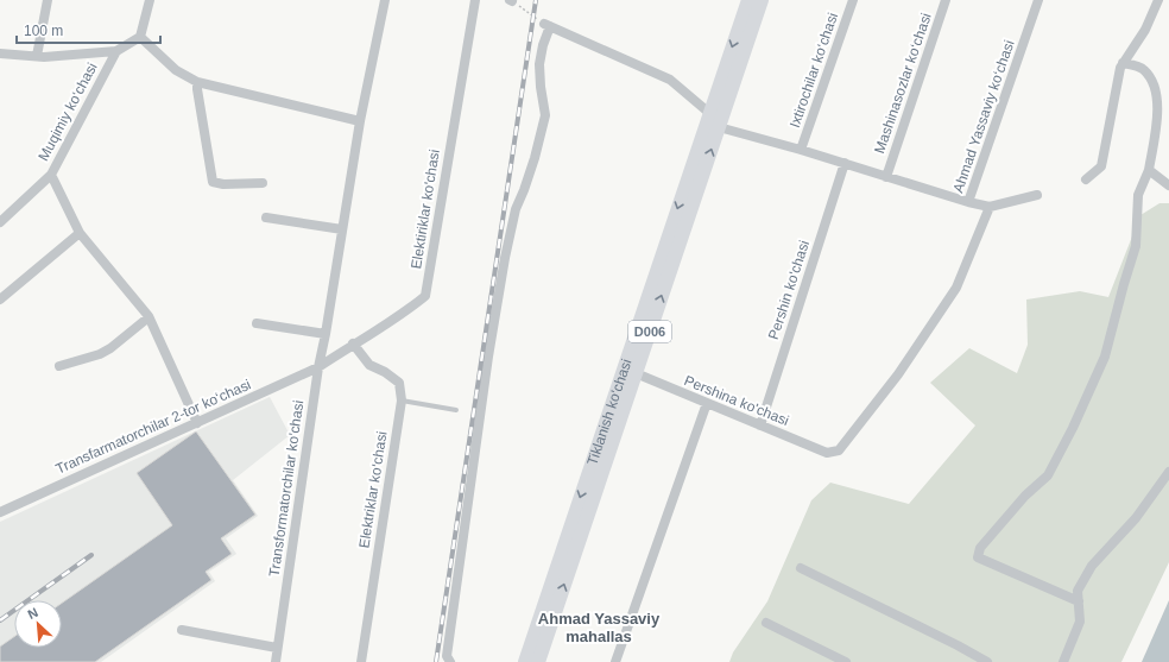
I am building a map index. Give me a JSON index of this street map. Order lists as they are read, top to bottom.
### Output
{
  "streets": {
    "main road": ["D006", "Tiklanish ko'chasi"],
    "street": [
      "Ixtirochilar ko‘chasi",
      "Mashinasozlar ko‘chasi",
      "Muqimiy ko‘chasi",
      "Ahmad Yassaviy ko‘chasi",
      "Elektiriklar ko'chasi",
      "Pershin ko'chasi",
      "Pershina ko'chasi",
      "Transfarmatorchilar 2-tor koʻchasi",
      "Transformatorchilar ko'chasi",
      "Elektriklar ko‘chasi"
    ]
  },
  "crossings": [
    ["Ahmad Yassaviy ko‘chasi", "Pershina ko'chasi"],
    ["Elektiriklar ko'chasi", "Transfarmatorchilar 2-tor koʻchasi"],
    ["Elektiriklar ko'chasi", "Transformatorchilar ko'chasi"],
    ["Elektiriklar ko'chasi", "Elektriklar ko‘chasi"],
    ["Pershin ko'chasi", "Pershina ko'chasi"],
    ["D006", "Pershina ko'chasi"],
    ["Transfarmatorchilar 2-tor koʻchasi", "Transformatorchilar ko'chasi"]
  ],
  "districts": ["Ahmad Yassaviy mahallas"],
  "scale_bar": "100 m",
  "north": "top left"
}
